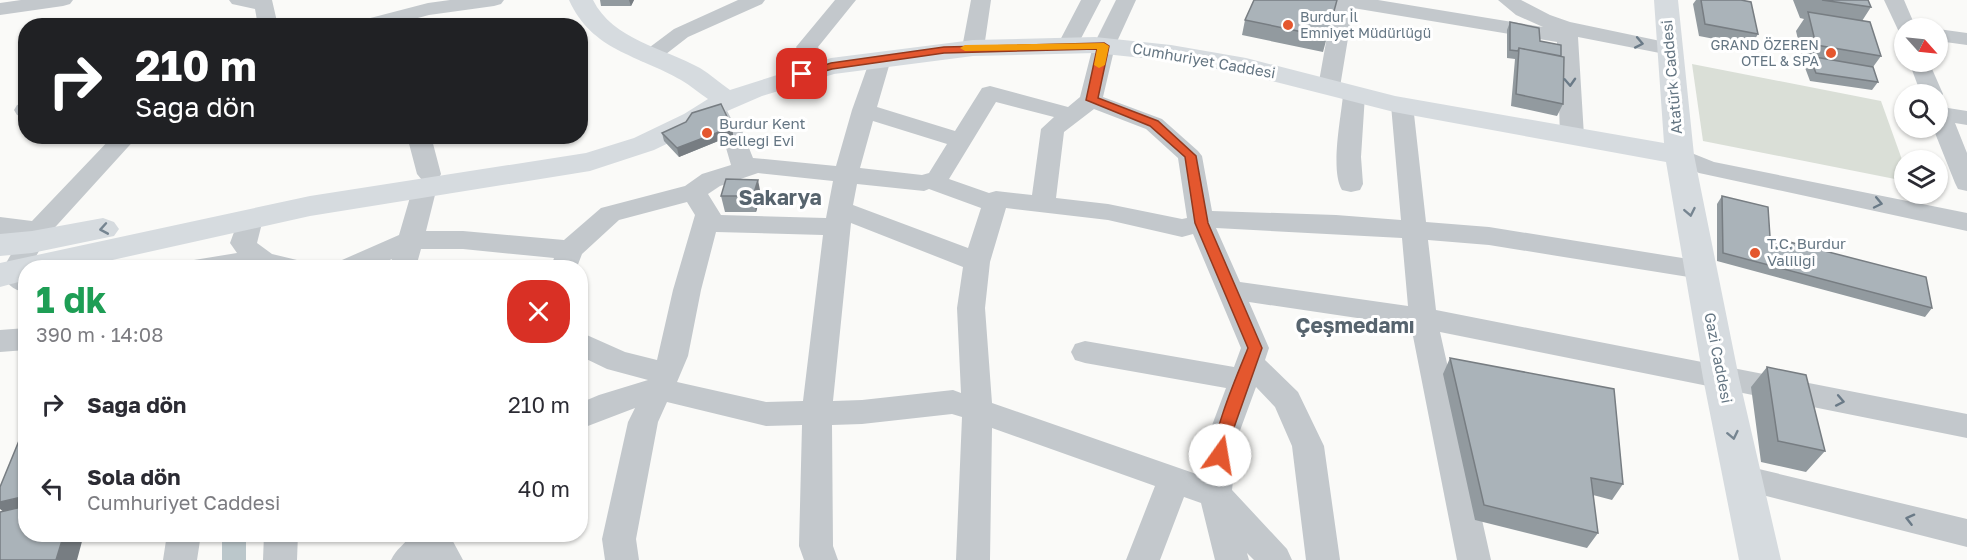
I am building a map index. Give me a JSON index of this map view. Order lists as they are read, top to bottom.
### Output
{
  "streets": {
    "main road": ["Cumhuriyet Caddesi", "Atatürk Caddesi", "Gazi Caddesi"]
  },
  "crossings": [
    ["Cumhuriyet Caddesi", "Atatürk Caddesi"],
    ["Cumhuriyet Caddesi", "Gazi Caddesi"],
    ["Atatürk Caddesi", "Gazi Caddesi"]
  ],
  "one_way": ["Gazi Caddesi"],
  "districts": ["Sakarya", "Çeşmedamı"],
  "places": [
    "Burdur İl Emniyet Müdürlüğü",
    "GRAND ÖZEREN OTEL & SPA",
    "Burdur Kent Belleği Evi",
    "T.C. Burdur Valiliği"
  ],
  "north": "bottom right",
  "page": {
    "turn": ["210 m", "Sağa dön"],
    "heading": ["1 dk", "390 m · 14:08"],
    "list": [
      {
        "name": "Sağa dön",
        "value": "210 m"
      },
      {
        "name": "Sola dön",
        "note": "Cumhuriyet Caddesi",
        "value": "40 m"
      }
    ]
  }
}
